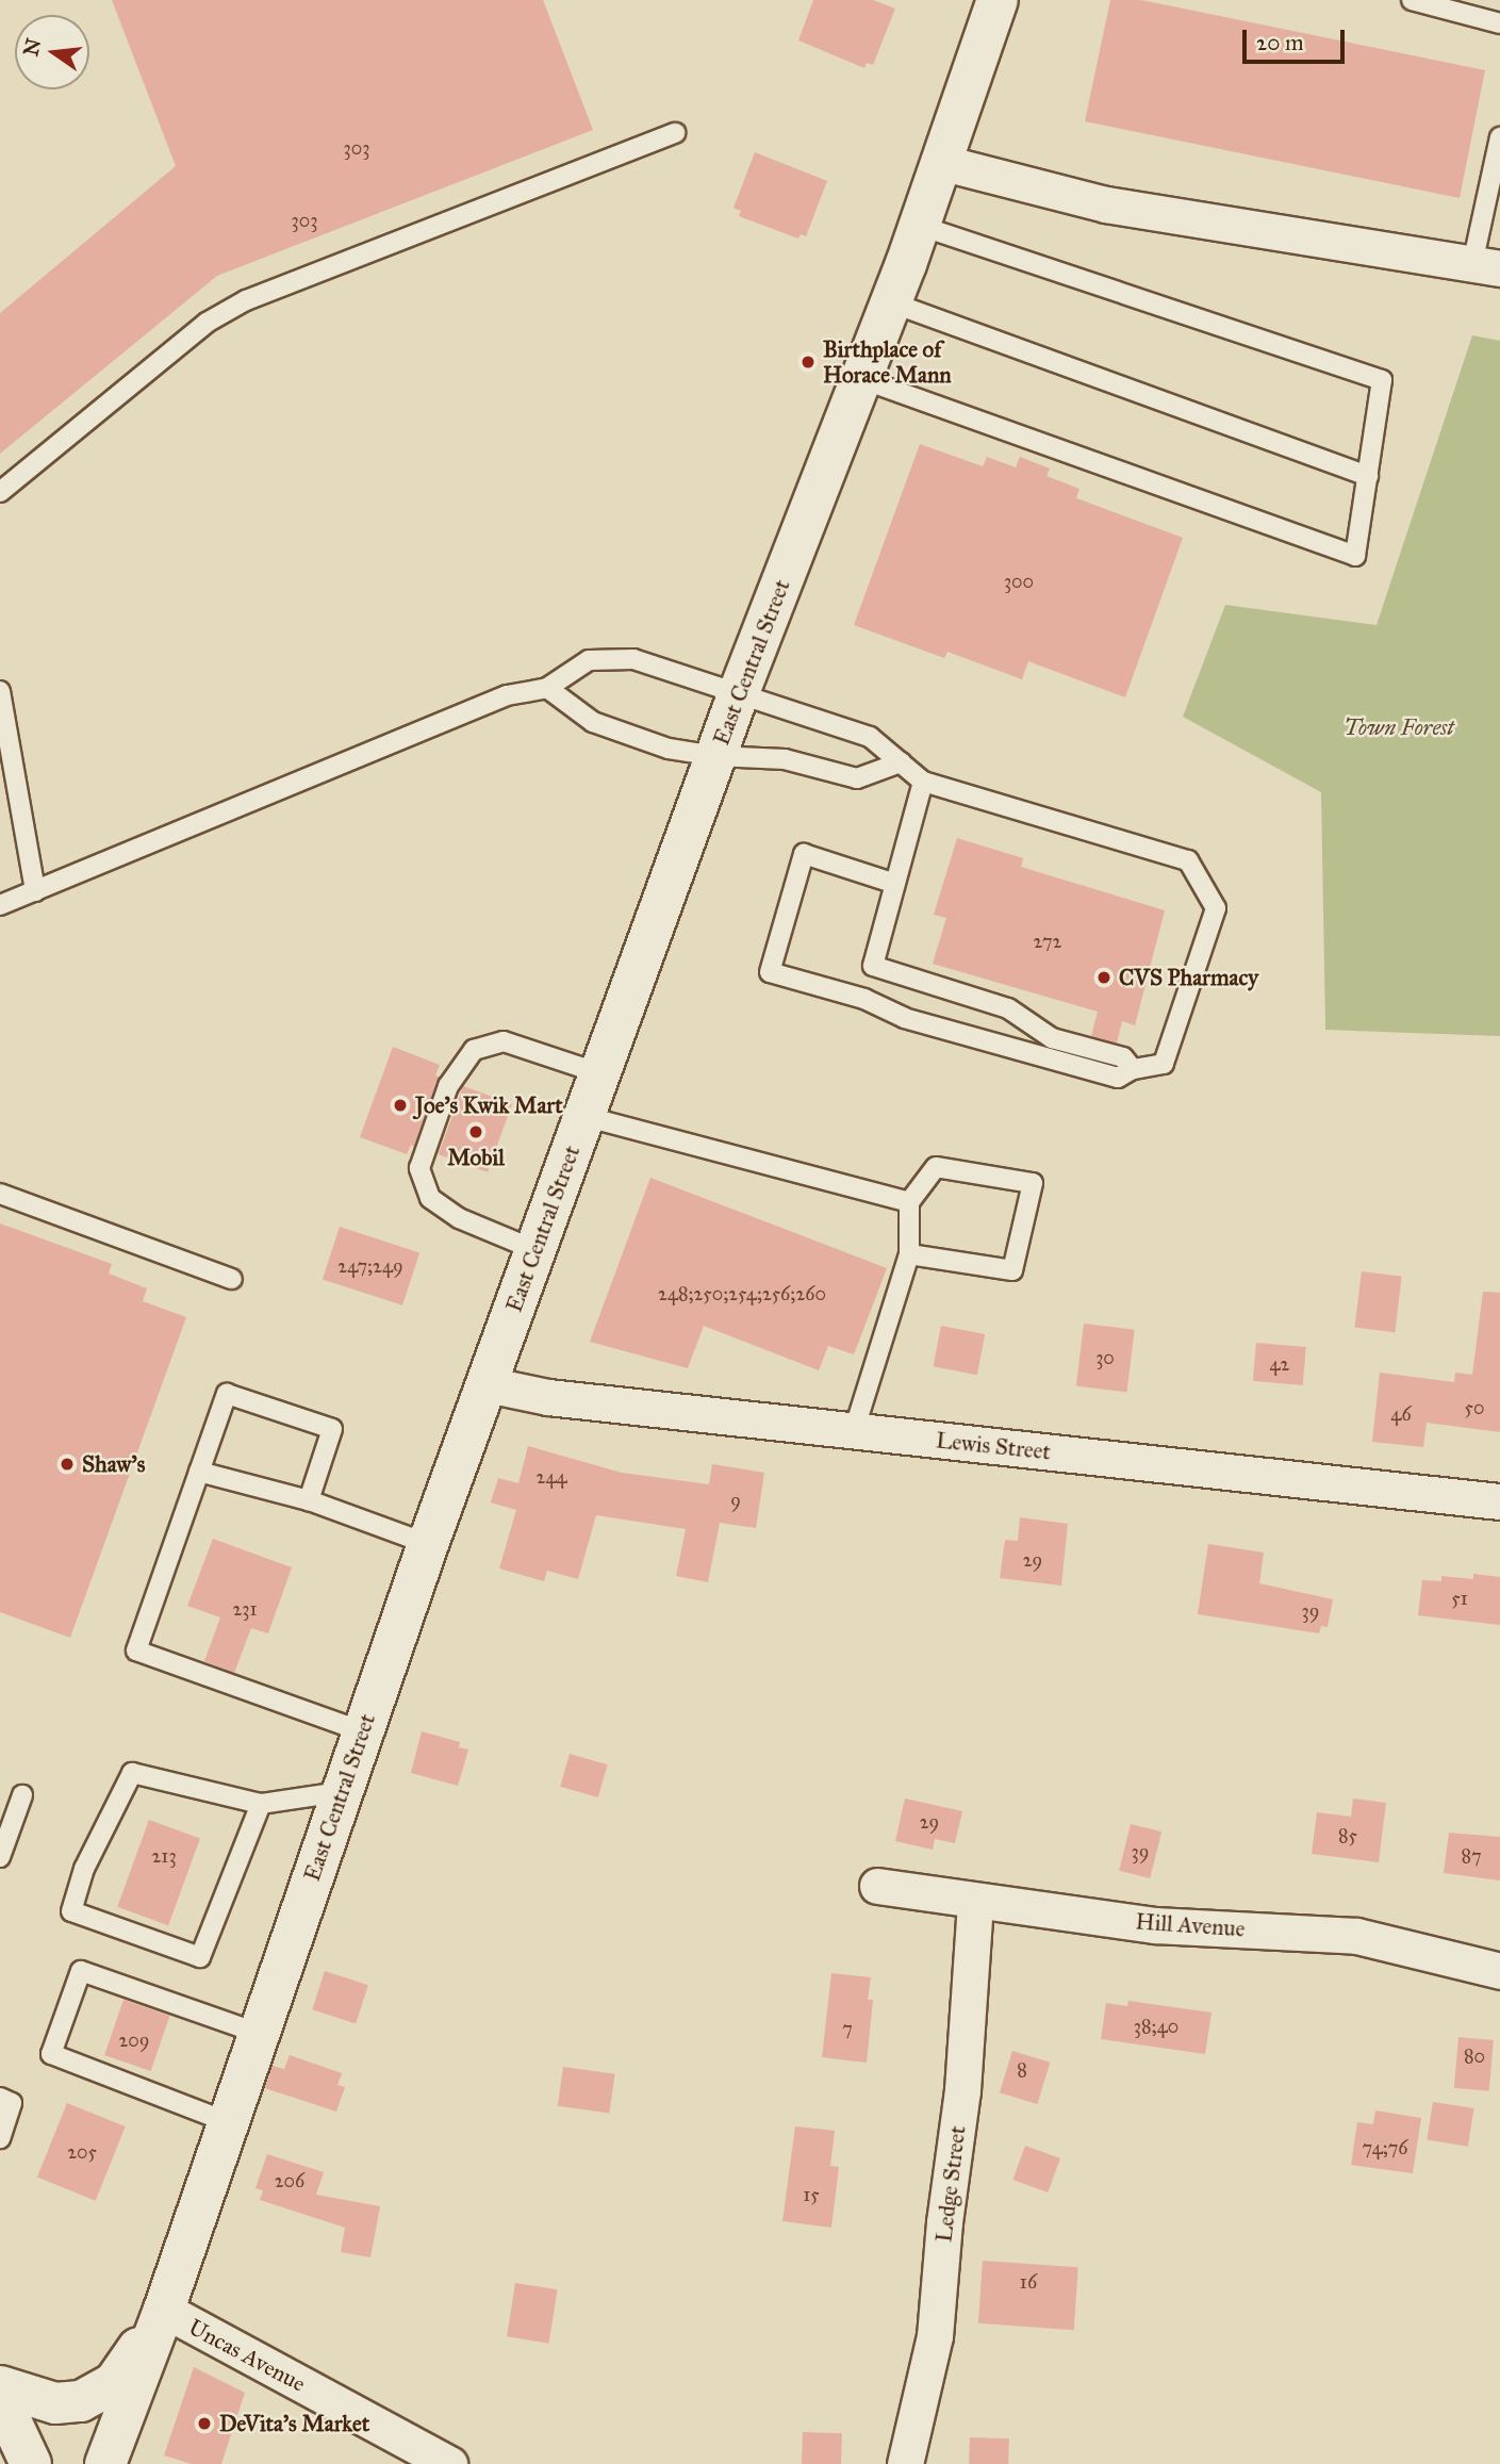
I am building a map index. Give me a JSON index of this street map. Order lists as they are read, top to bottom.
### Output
{
  "streets": {
    "main road": ["East Central Street"],
    "street": [
      "Lewis Street",
      "Hill Avenue",
      "Ledge Street",
      "Uncas Avenue"
    ]
  },
  "crossings": [
    ["East Central Street", "Lewis Street"],
    ["East Central Street", "Uncas Avenue"],
    ["Hill Avenue", "Ledge Street"]
  ],
  "parks": ["Town Forest"],
  "places": [
    "Birthplace of Horace Mann",
    "CVS Pharmacy",
    "Joe's Kwik Mart",
    "Mobil",
    "Shaw's",
    "DeVita's Market"
  ],
  "house_numbers": [
    "303",
    "303",
    "300",
    "272",
    "247;249",
    "248;250;254;256;260",
    "30",
    "42",
    "50",
    "46",
    "244",
    "9",
    "29",
    "51",
    "231",
    "39",
    "29",
    "85",
    "39",
    "213",
    "87",
    "38;40",
    "7",
    "209",
    "80",
    "8",
    "74;76",
    "205",
    "206",
    "15",
    "16"
  ],
  "scale_bar": "20 m",
  "north": "left"
}
